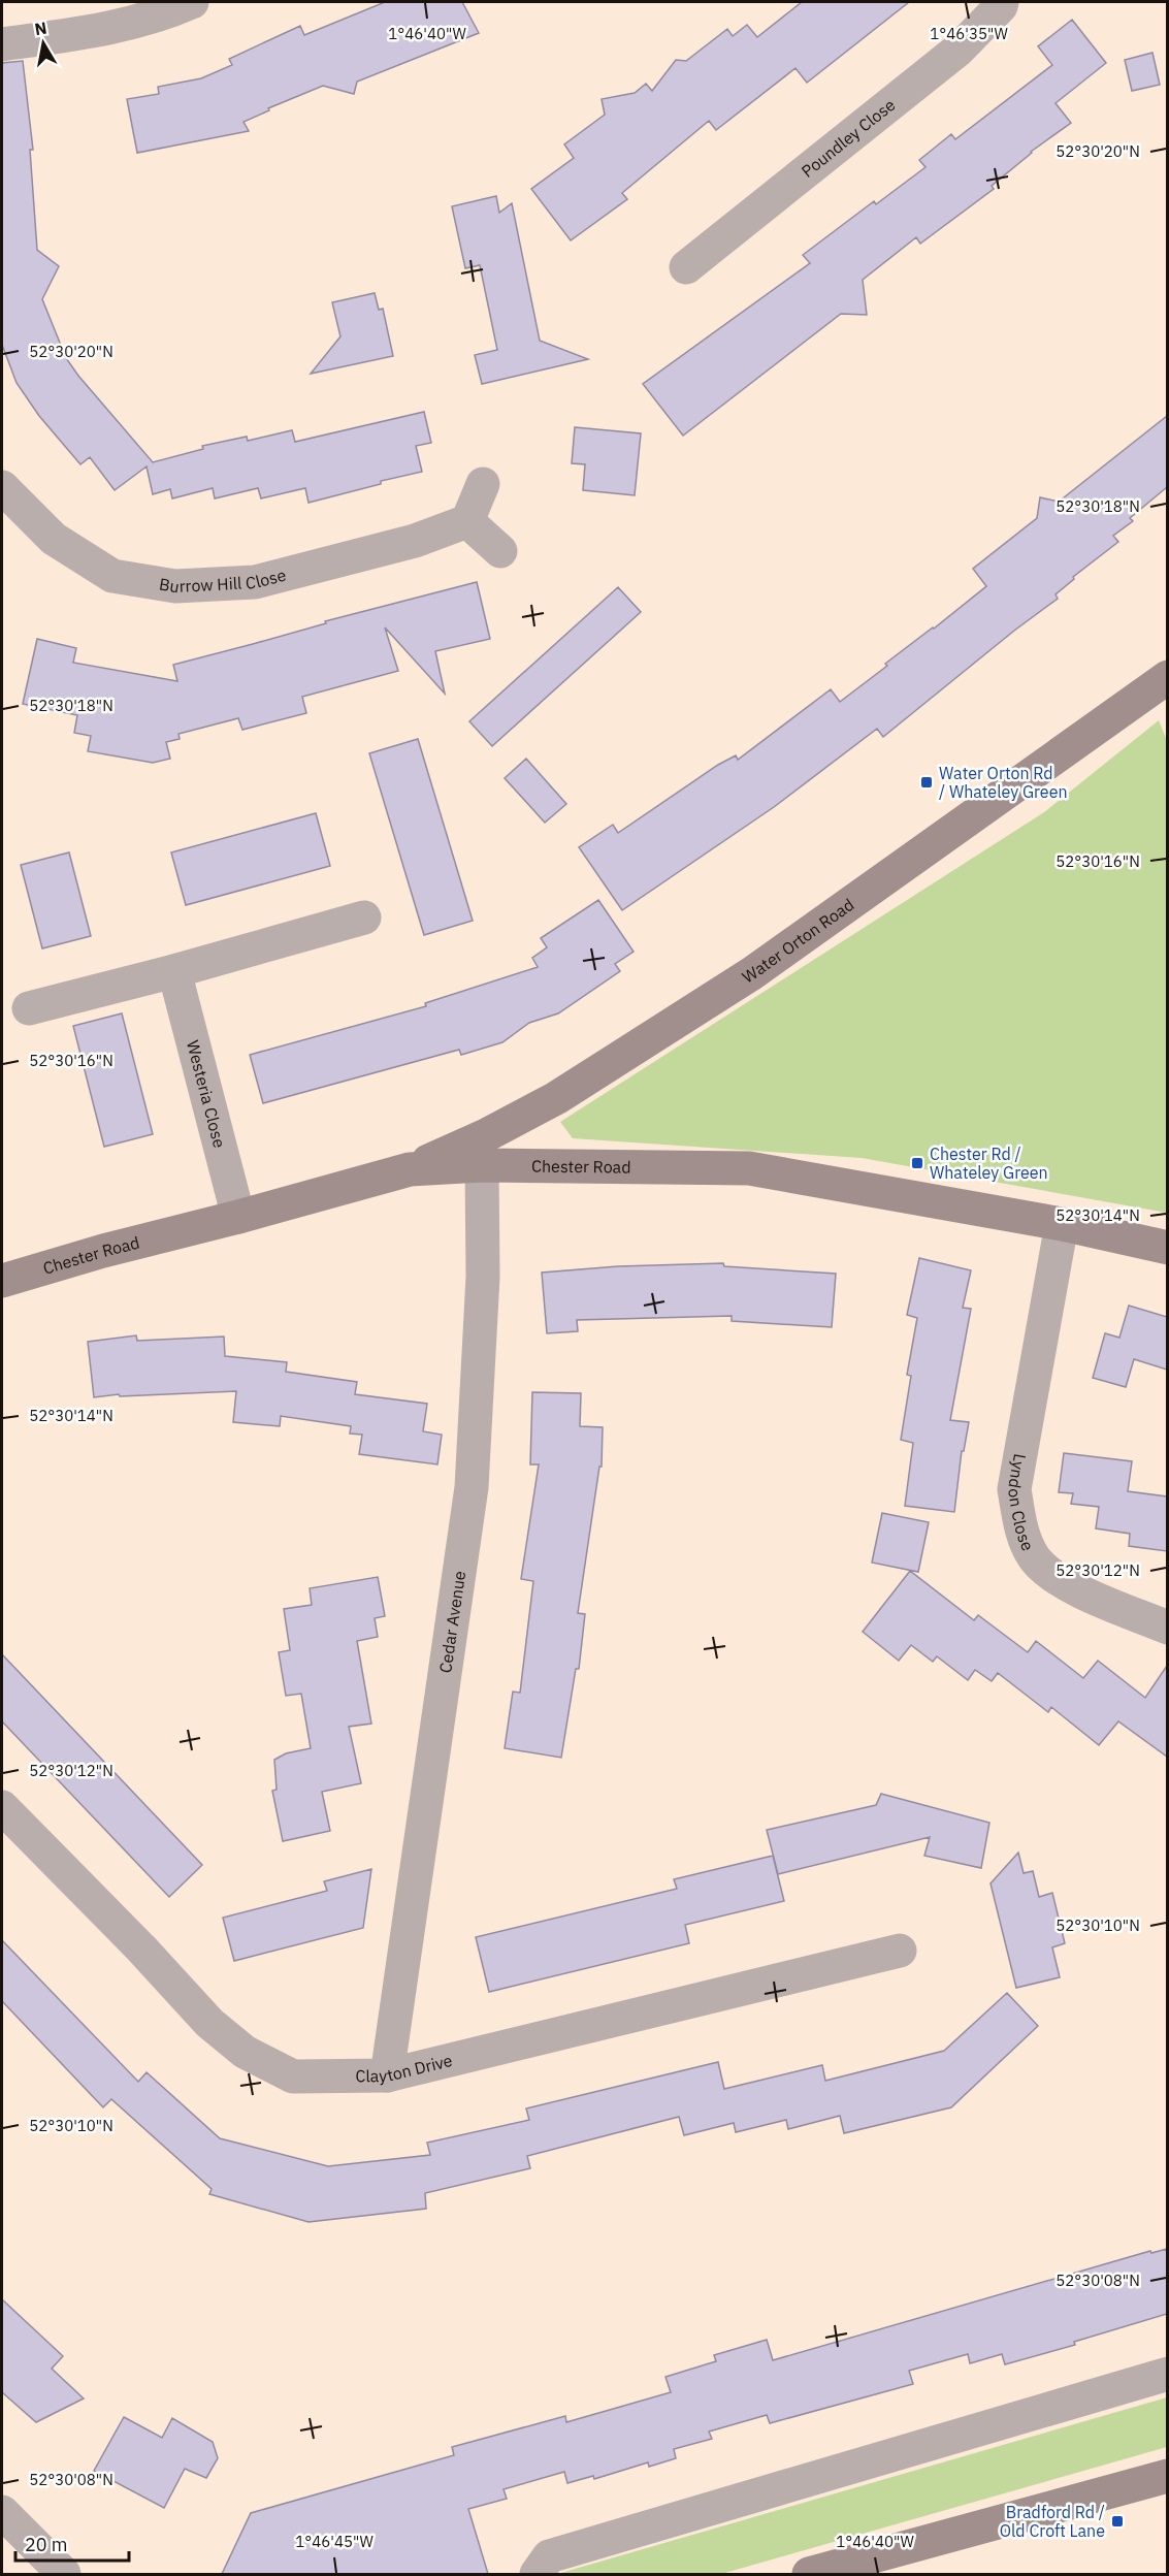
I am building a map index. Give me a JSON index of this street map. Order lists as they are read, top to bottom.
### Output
{
  "streets": {
    "main road": ["Water Orton Road", "Chester Road"],
    "street": [
      "Poundley Close",
      "Burrow Hill Close",
      "Westeria Close",
      "Lyndon Close",
      "Cedar Avenue",
      "Clayton Drive"
    ]
  },
  "crossings": [
    ["Water Orton Road", "Chester Road"],
    ["Westeria Close", "Chester Road"],
    ["Chester Road", "Lyndon Close"],
    ["Chester Road", "Cedar Avenue"],
    ["Cedar Avenue", "Clayton Drive"]
  ],
  "places": {
    "transit": ["Water Orton Rd / Whateley Green", "Chester Rd / Whateley Green", "Bradford Rd / Old Croft Lane"]
  },
  "scale_bar": "20 m",
  "north": "top",
  "coordinates": [
    "1°46'40\"W",
    "1°46'35\"W",
    "52°30'20\"N",
    "52°30'18\"N",
    "52°30'16\"N",
    "52°30'14\"N",
    "52°30'12\"N",
    "52°30'10\"N",
    "52°30'08\"N",
    "1°46'45\"W"
  ]
}
